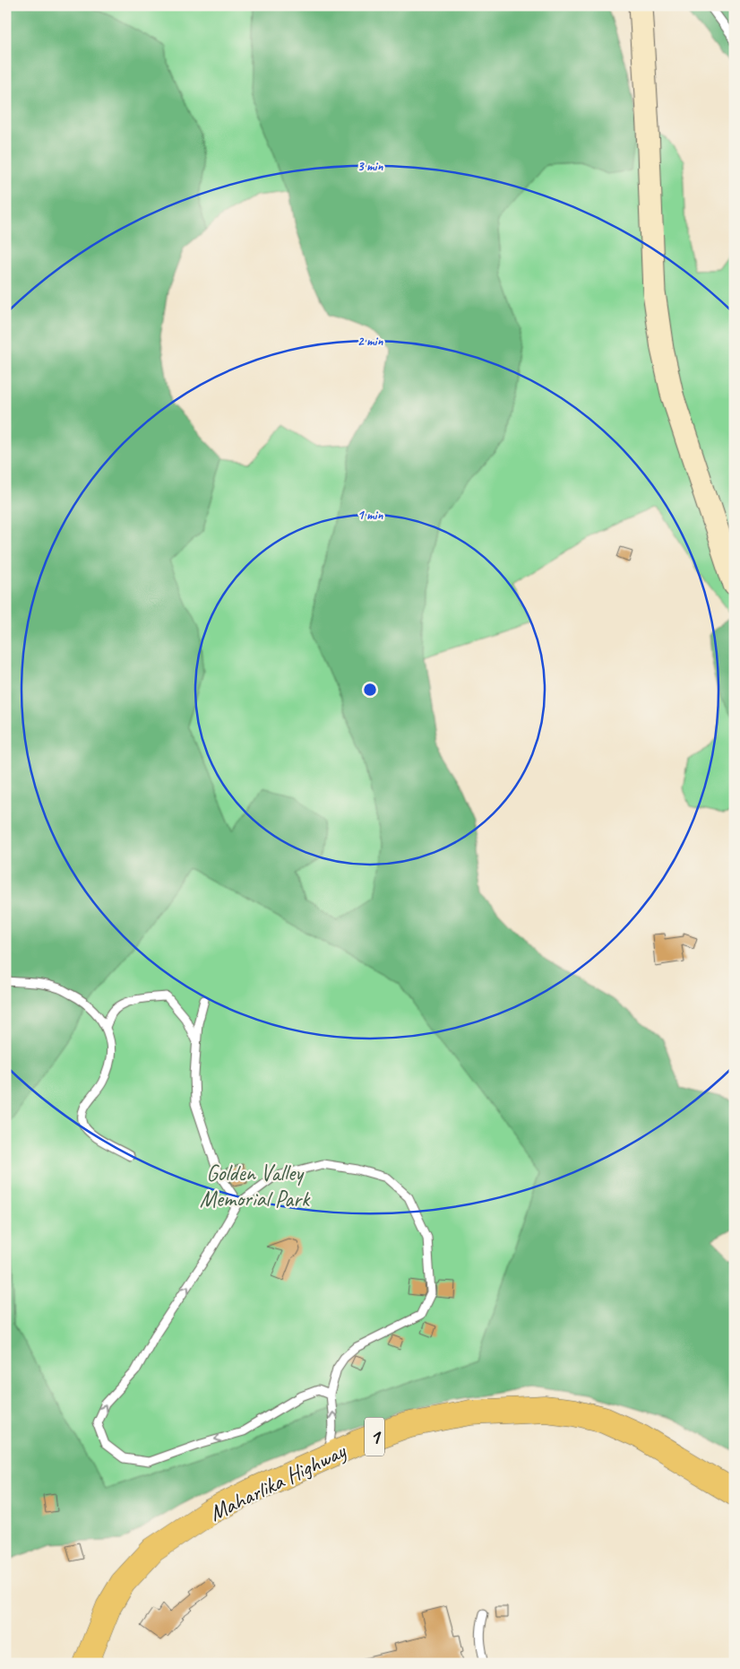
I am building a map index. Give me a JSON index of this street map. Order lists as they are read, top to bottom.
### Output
{
  "streets": {
    "highway": ["1", "Maharlika Highway"]
  },
  "parks": ["Golden Valley Memorial Park"],
  "rings": ["3 min", "2 min", "1 min"]
}
